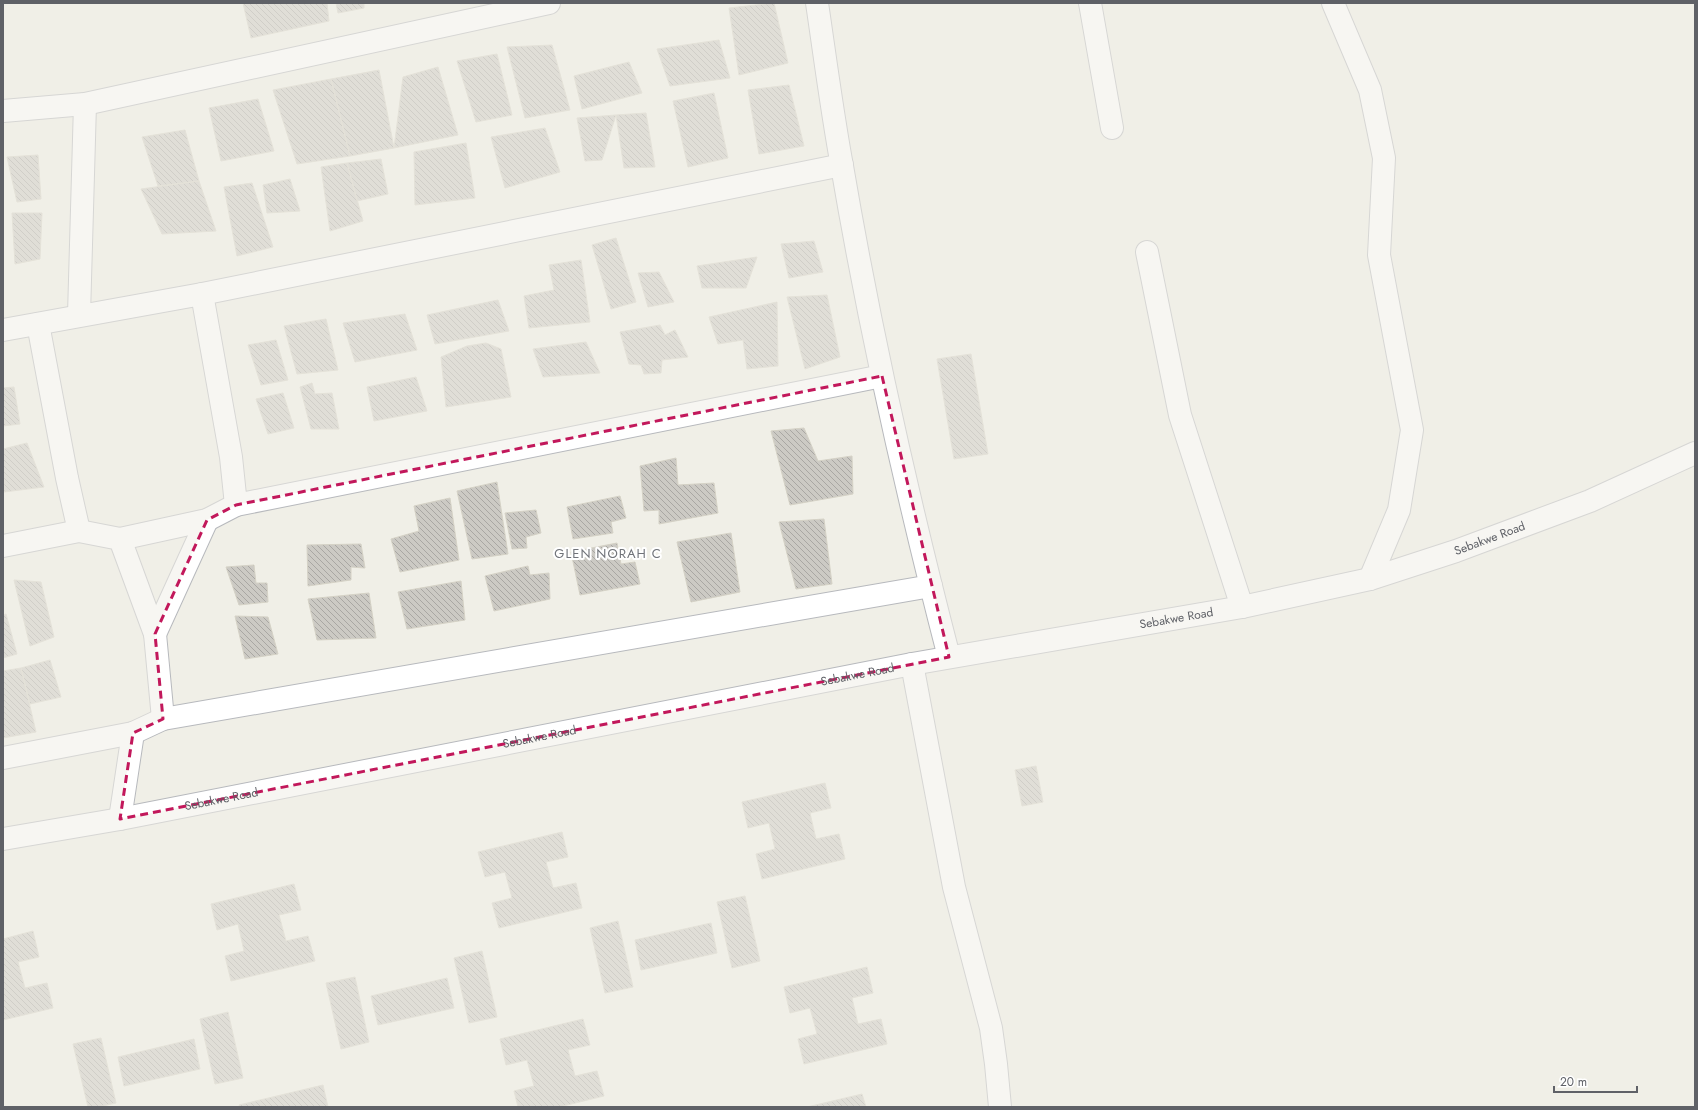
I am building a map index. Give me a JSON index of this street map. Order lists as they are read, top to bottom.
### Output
{
  "streets": {
    "street": ["Sebakwe Road"]
  },
  "districts": ["GLEN NORAH C"],
  "scale_bar": "20 m"
}
